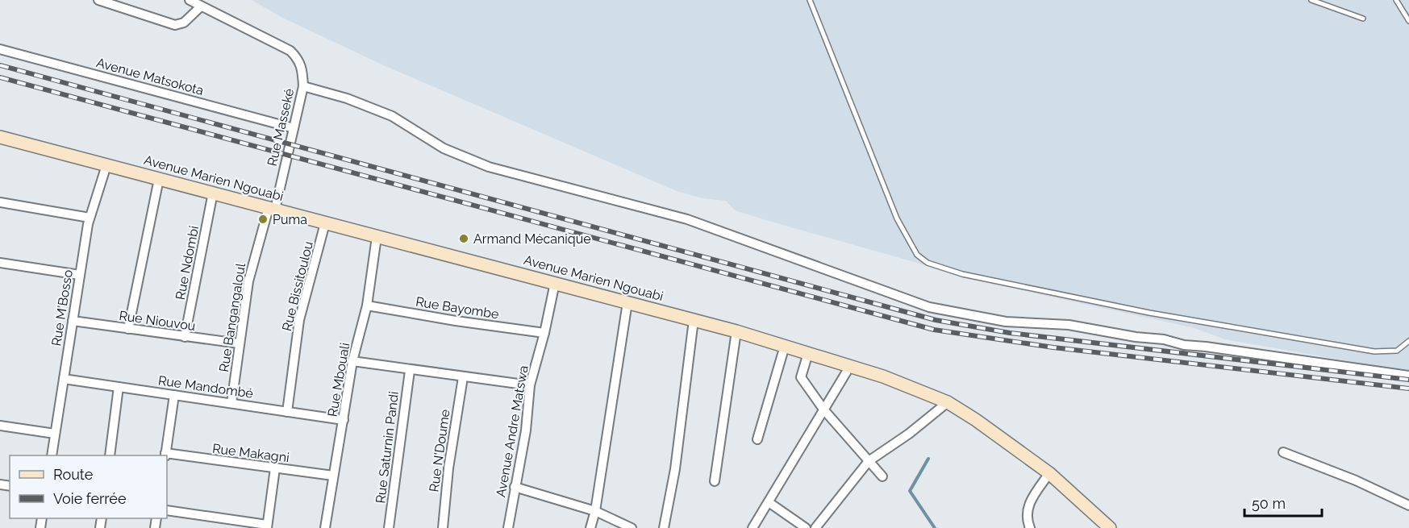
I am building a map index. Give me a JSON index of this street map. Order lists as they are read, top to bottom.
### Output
{
  "streets": {
    "street": [
      "Avenue Matsokota",
      "Rue Masseké",
      "Avenue Marien Ngouabi",
      "Rue Ndombi",
      "Rue Bissitoulou",
      "Rue M'Bosso",
      "Rue Bayombe",
      "Rue Bangangaloul",
      "Rue Niouvou",
      "Rue Mbouali",
      "Rue Mandombé",
      "Avenue Andre Matswa",
      "Rue Saturnin Pandi",
      "Rue N'Doume",
      "Rue Makagni"
    ]
  },
  "crossings": [
    ["Avenue Matsokota", "Rue Masseké"],
    ["Rue Masseké", "Avenue Marien Ngouabi"],
    ["Rue Masseké", "Rue Bangangaloul"],
    ["Avenue Marien Ngouabi", "Rue Ndombi"],
    ["Avenue Marien Ngouabi", "Rue Bissitoulou"],
    ["Avenue Marien Ngouabi", "Rue M'Bosso"],
    ["Avenue Marien Ngouabi", "Rue Bangangaloul"],
    ["Avenue Marien Ngouabi", "Rue Mbouali"],
    ["Avenue Marien Ngouabi", "Avenue Andre Matswa"],
    ["Rue Ndombi", "Rue Niouvou"],
    ["Rue Bissitoulou", "Rue Mandombé"],
    ["Rue M'Bosso", "Rue Niouvou"],
    ["Rue M'Bosso", "Rue Mandombé"],
    ["Rue Bayombe", "Rue Mbouali"],
    ["Rue Bayombe", "Avenue Andre Matswa"],
    ["Rue Bangangaloul", "Rue Niouvou"],
    ["Rue Bangangaloul", "Rue Mandombé"],
    ["Rue Mbouali", "Rue Mandombé"],
    ["Rue Mbouali", "Rue Makagni"]
  ],
  "places": ["Puma", "Armand Mécanique"],
  "legend": ["Route", "Voie ferrée"],
  "scale_bar": "50 m"
}
